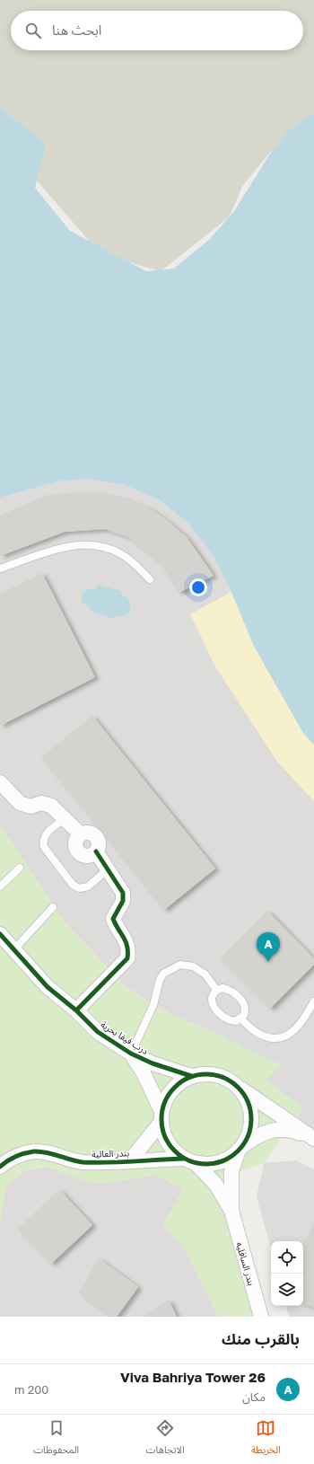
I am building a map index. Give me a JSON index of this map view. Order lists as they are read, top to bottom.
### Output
{
  "streets": {
    "street": ["درب فيفا بحرية", "بندر العالية", "بندر السافليه"]
  },
  "crossings": [
    ["درب فيفا بحرية", "بندر العالية"],
    ["درب فيفا بحرية", "بندر السافليه"],
    ["بندر العالية", "بندر السافليه"]
  ],
  "page": {
    "search": "ابحث هنا",
    "pins": "A",
    "heading": "بالقرب منك",
    "list": [
      {
        "mark": "A",
        "name": "Viva Bahriya Tower 26",
        "note": "مكان",
        "value": "200 m"
      }
    ],
    "nav": ["الخريطة", "الاتجاهات", "المحفوظات"]
  }
}
